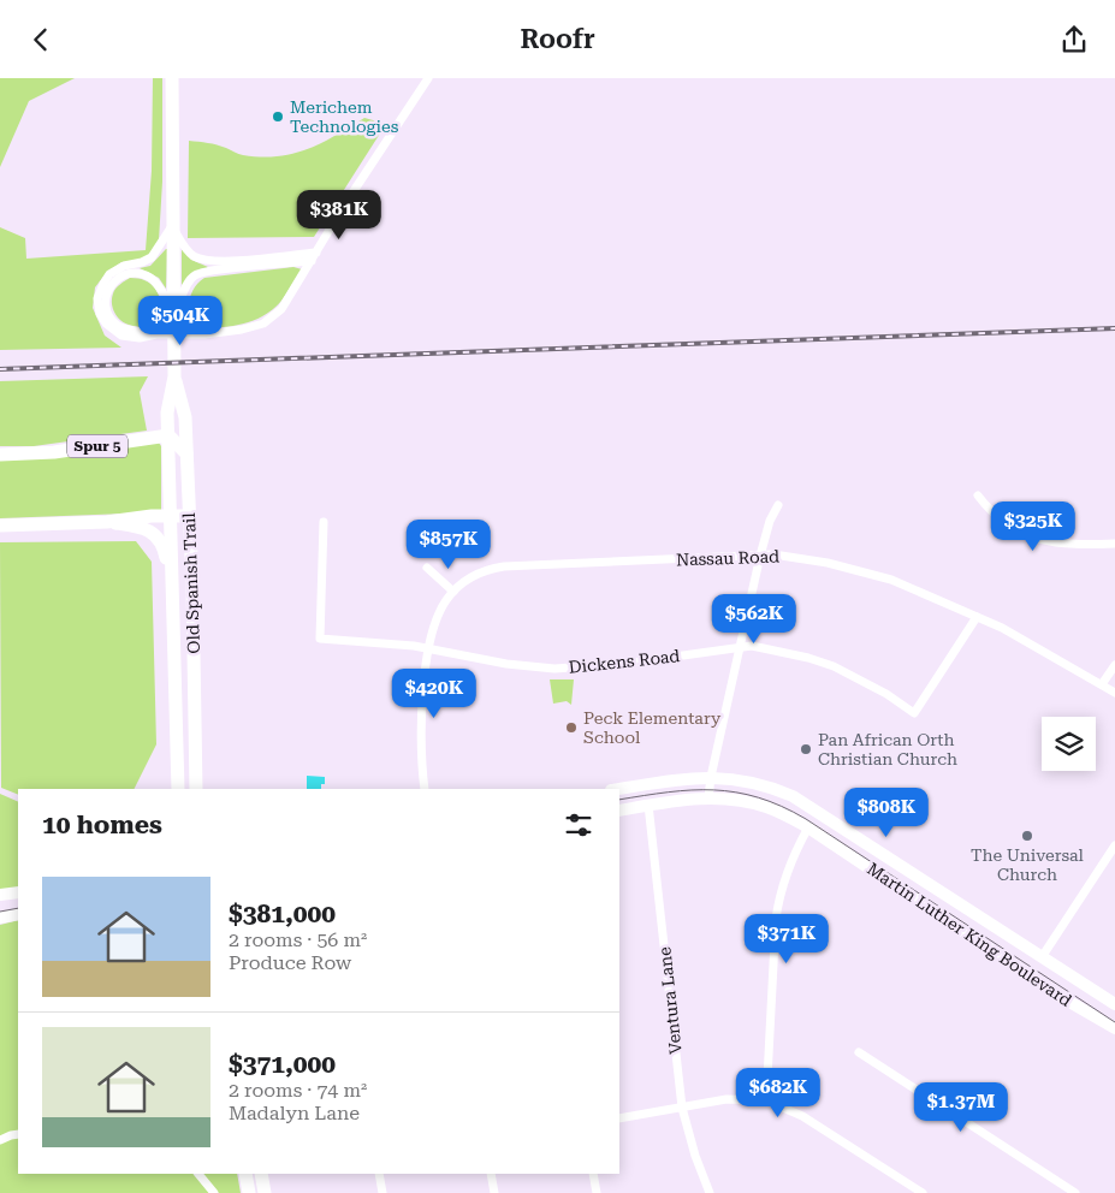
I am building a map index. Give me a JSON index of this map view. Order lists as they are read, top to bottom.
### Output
{
  "streets": {
    "main road": ["Spur 5", "Old Spanish Trail", "Martin Luther King Boulevard"],
    "street": ["Nassau Road", "Dickens Road", "Ventura Lane"]
  },
  "crossings": [
    ["Spur 5", "Old Spanish Trail"],
    ["Nassau Road", "Dickens Road"],
    ["Martin Luther King Boulevard", "Ventura Lane"]
  ],
  "places": [
    "Merichem Technologies",
    "Peck Elementary School",
    "Pan African Orth Christian Church",
    "The Universal Church"
  ],
  "page": {
    "header": "Roofr",
    "price": [
      "$381K",
      "$504K",
      "$325K",
      "$857K",
      "$562K",
      "$420K",
      "$808K",
      "$371K",
      "$682K",
      "$1.37M"
    ],
    "heading": "10 homes",
    "list": [
      {
        "name": "$381,000",
        "note": "2 rooms · 56 m² · Produce Row"
      },
      {
        "name": "$371,000",
        "note": "2 rooms · 74 m² · Madalyn Lane"
      }
    ]
  }
}
